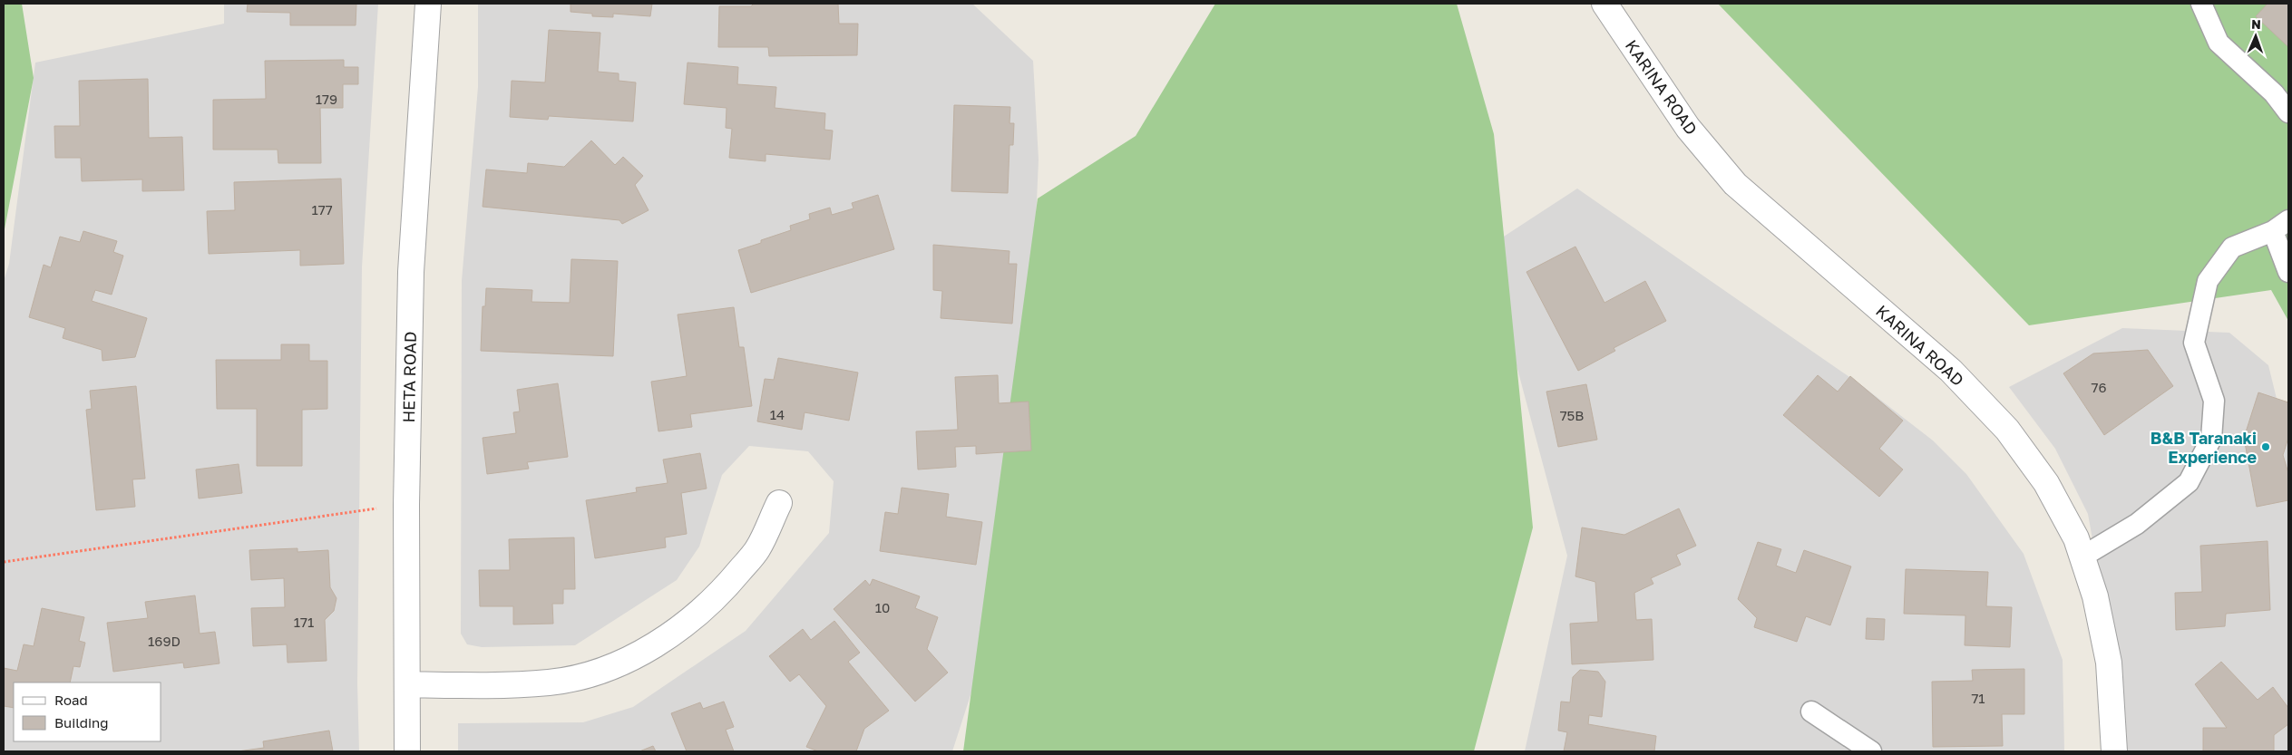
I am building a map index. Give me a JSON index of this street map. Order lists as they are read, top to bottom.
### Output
{
  "streets": {
    "street": ["KARINA ROAD", "HETA ROAD"]
  },
  "places": ["B&B Taranaki Experience"],
  "house_numbers": [
    "179",
    "177",
    "76",
    "14",
    "75B",
    "10",
    "171",
    "169D",
    "71"
  ],
  "legend": ["Road", "Building"],
  "north": "top"
}
